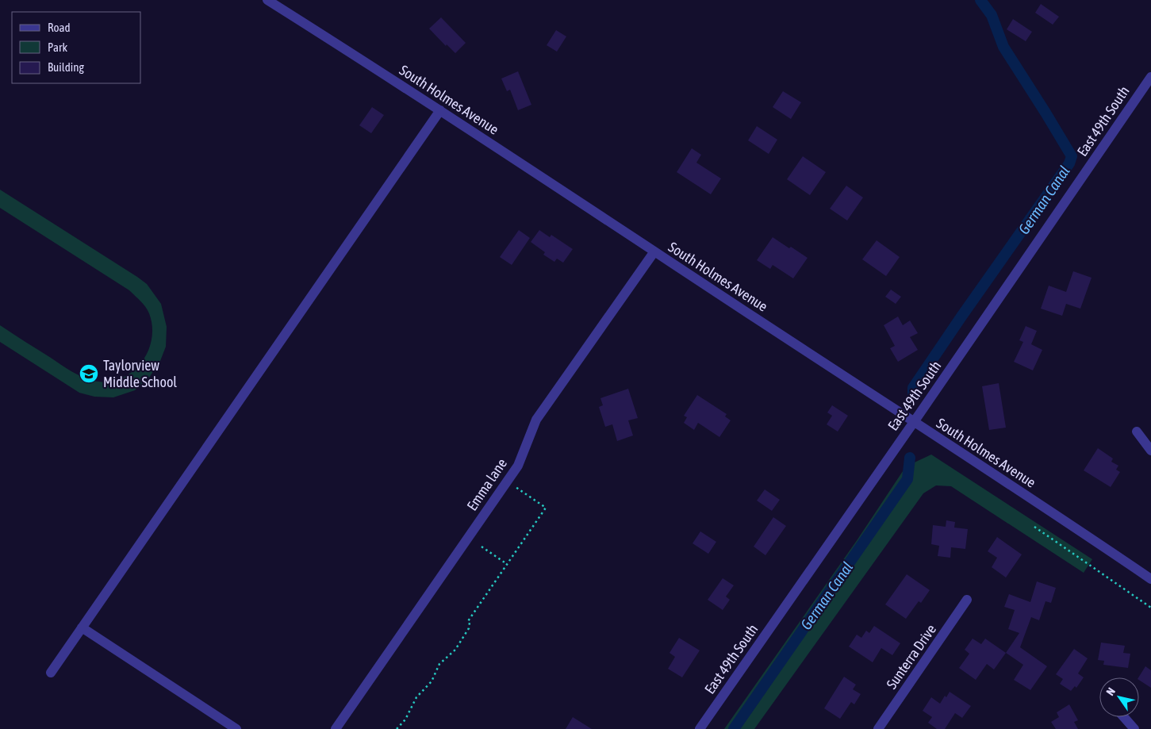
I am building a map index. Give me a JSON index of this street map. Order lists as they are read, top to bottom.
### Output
{
  "streets": {
    "street": [
      "South Holmes Avenue",
      "East 49th South",
      "Emma lane",
      "Sunterra Drive"
    ]
  },
  "crossings": [
    ["South Holmes Avenue", "East 49th South"],
    ["South Holmes Avenue", "Emma lane"]
  ],
  "water": ["German Canal"],
  "places": {
    "school or university": ["Taylorview Middle School"]
  },
  "legend": ["Road", "Park", "Building"],
  "north": "top left"
}
